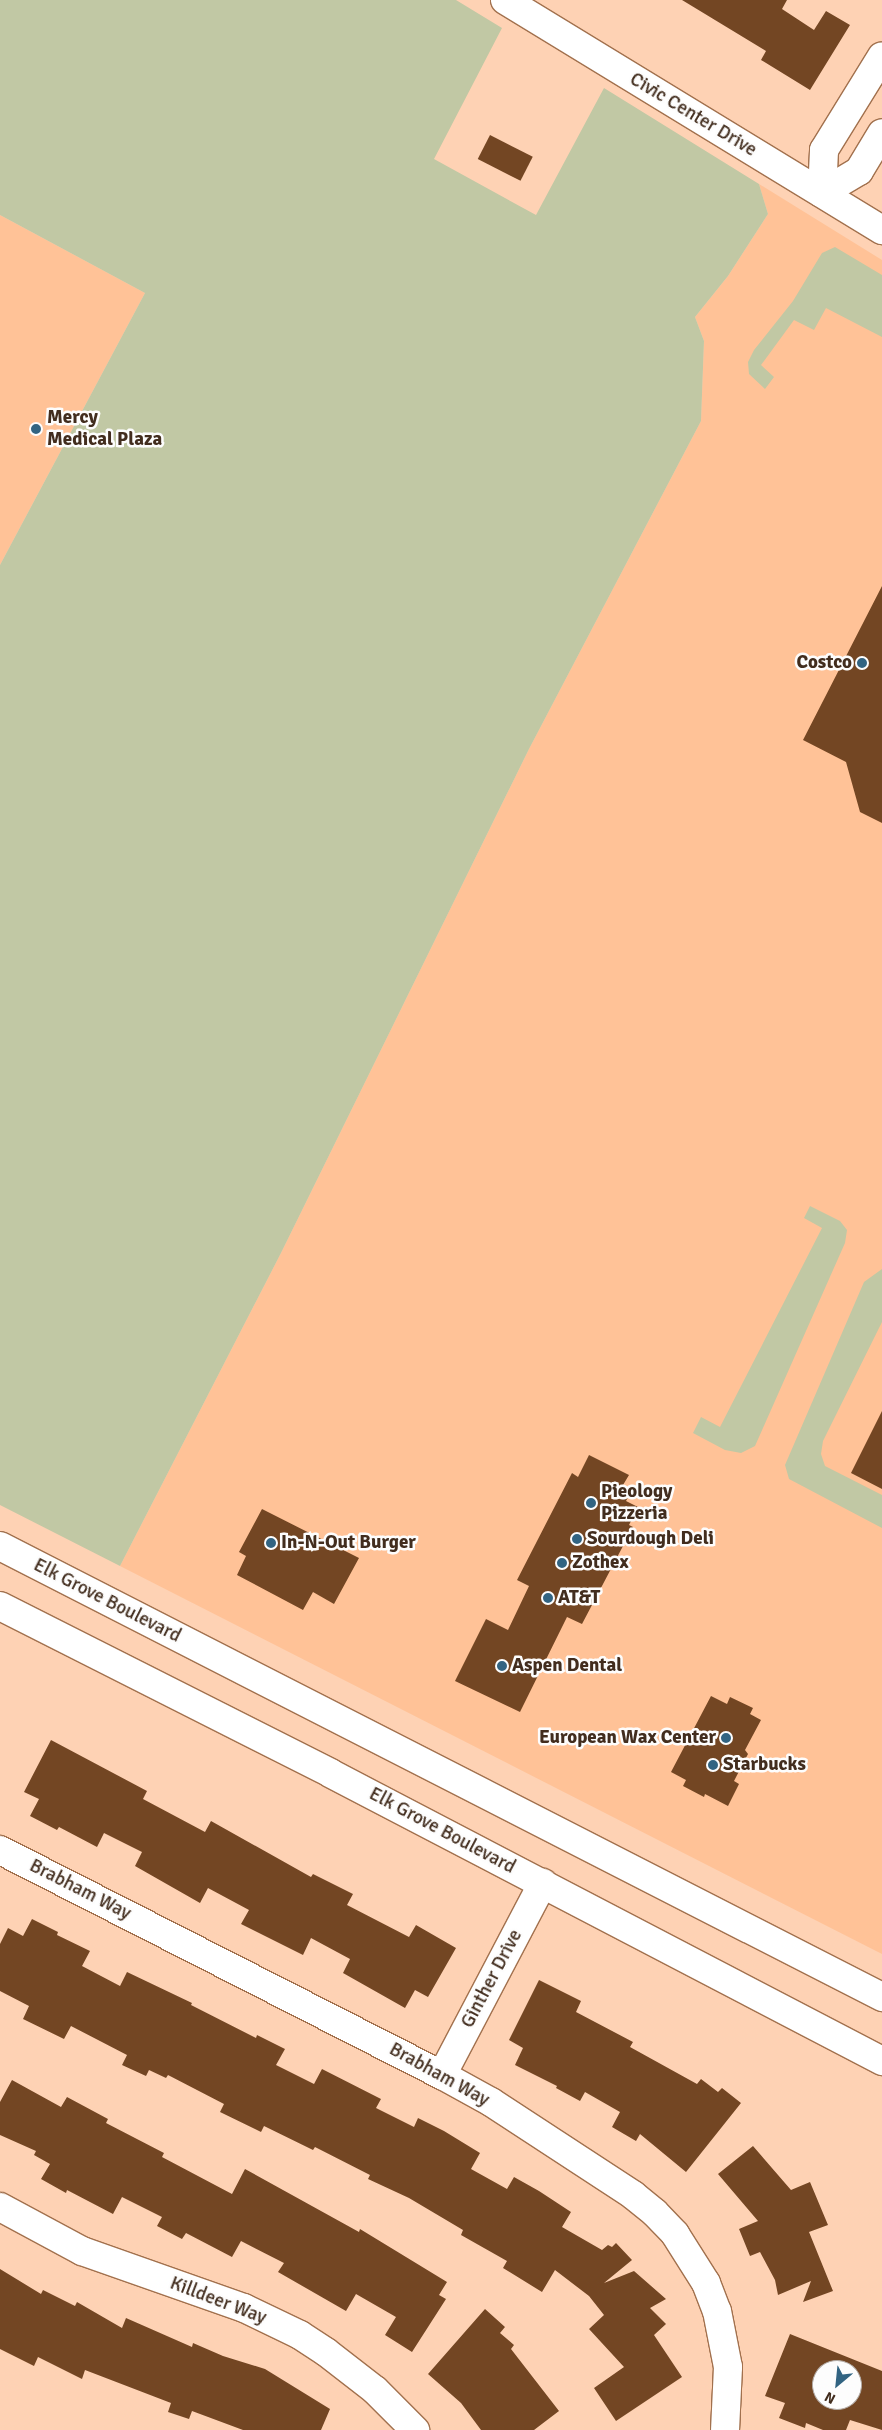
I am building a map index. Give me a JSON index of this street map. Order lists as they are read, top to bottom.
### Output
{
  "streets": {
    "street": [
      "Civic Center Drive",
      "Elk Grove Boulevard",
      "Brabham Way",
      "Ginther Drive",
      "Killdeer Way"
    ]
  },
  "crossings": [
    ["Elk Grove Boulevard", "Ginther Drive"],
    ["Brabham Way", "Ginther Drive"]
  ],
  "places": [
    "Mercy Medical Plaza",
    "Costco",
    "Pieology Pizzeria",
    "Sourdough Deli",
    "In-N-Out Burger",
    "Zothex",
    "AT&T",
    "Aspen Dental",
    "European Wax Center",
    "Starbucks"
  ],
  "north": "bottom left"
}
